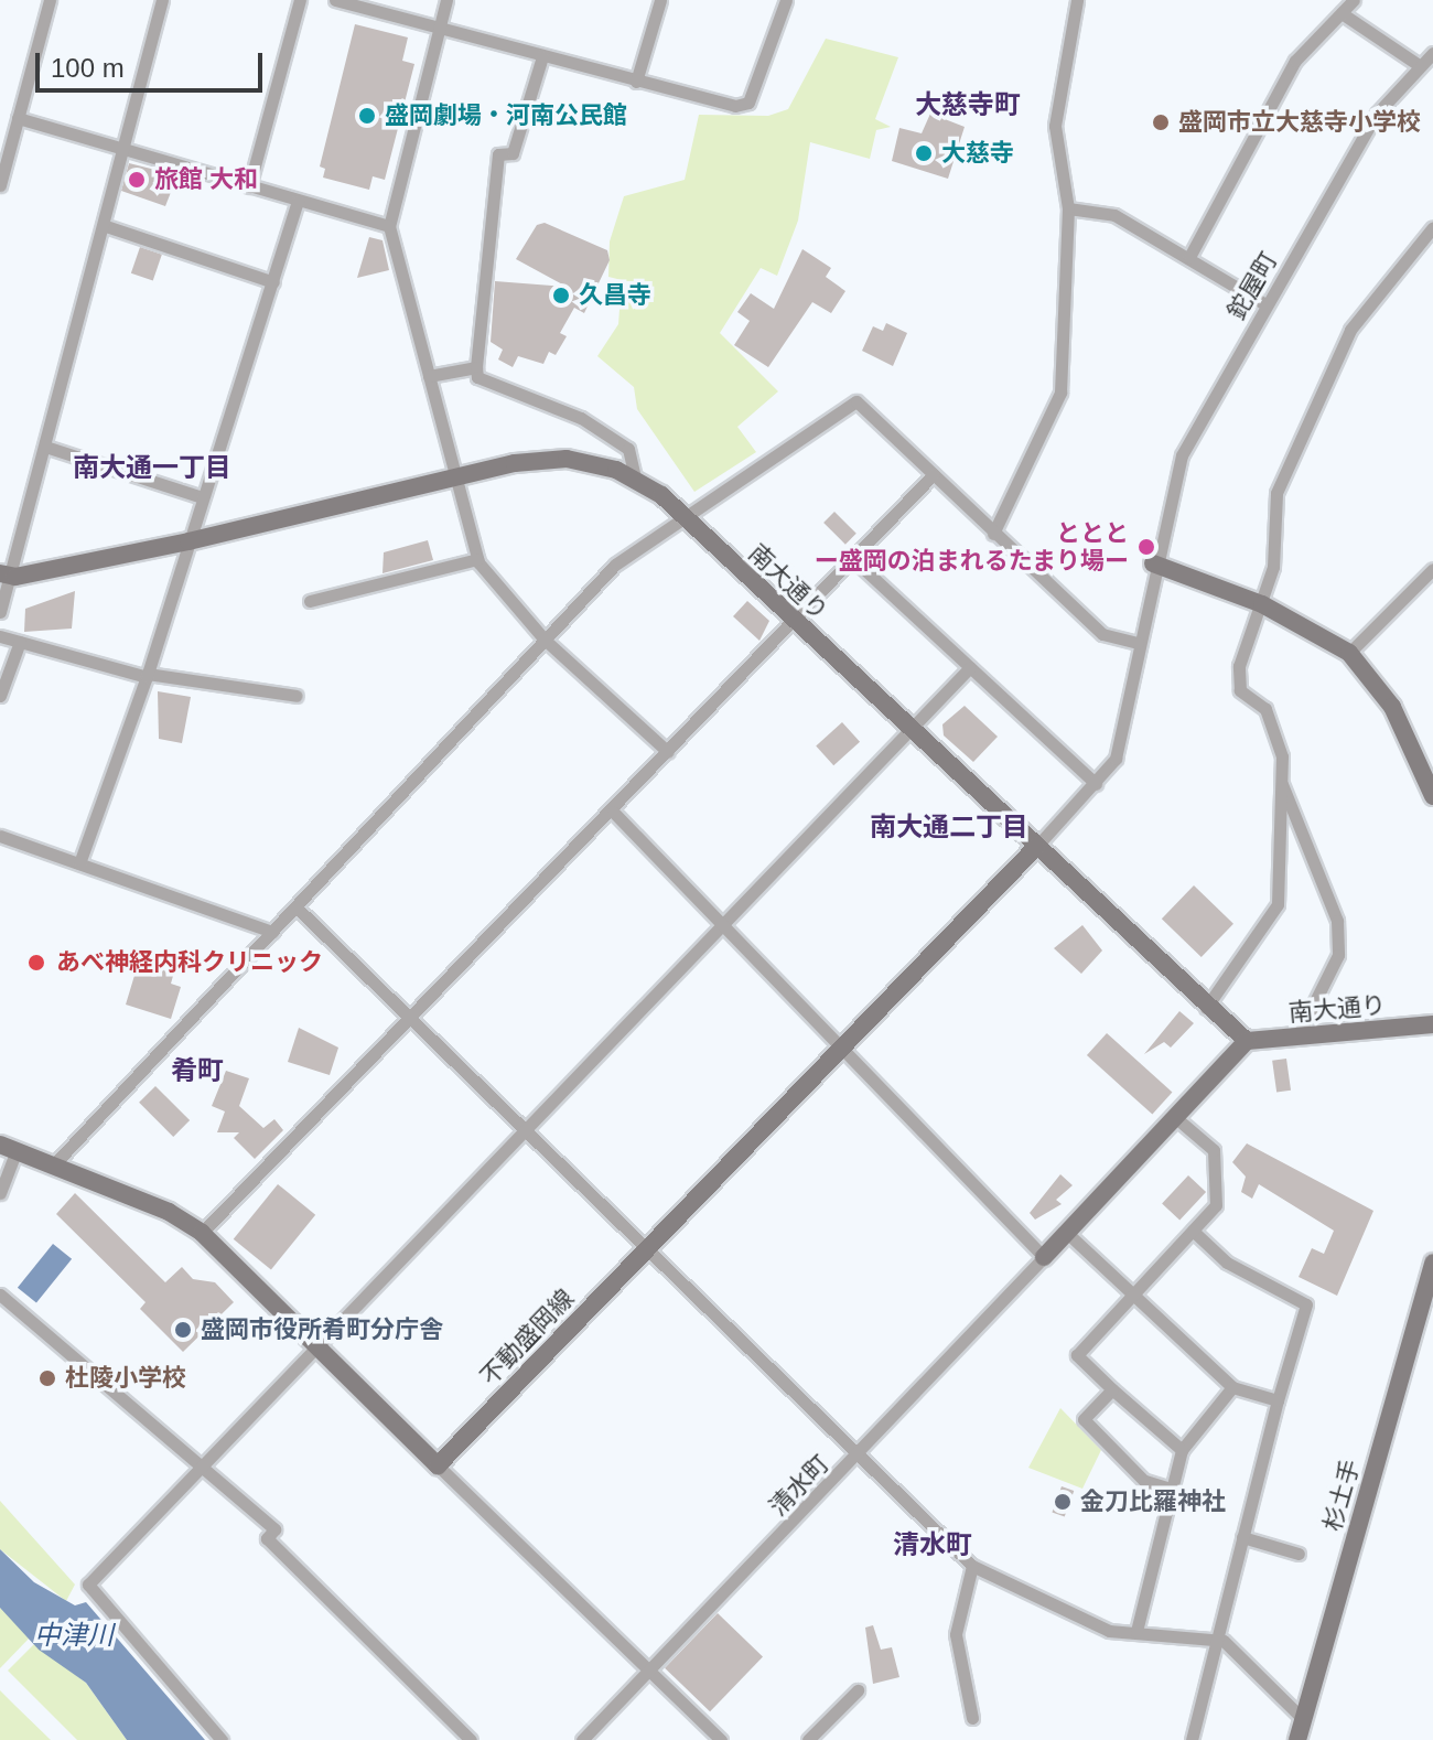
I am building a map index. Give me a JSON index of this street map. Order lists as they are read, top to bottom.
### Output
{
  "streets": {
    "street": [
      "鉈屋町",
      "南大通り",
      "不動盛岡線",
      "清水町",
      "杉土手"
    ]
  },
  "crossings": [
    ["鉈屋町", "南大通り"],
    ["鉈屋町", "不動盛岡線"],
    ["南大通り", "不動盛岡線"]
  ],
  "districts": [
    "大慈寺町",
    "南大通一丁目",
    "南大通二丁目",
    "肴町",
    "清水町"
  ],
  "water": ["中津川"],
  "places": [
    "盛岡劇場・河南公民館",
    "盛岡市立大慈寺小学校",
    "大慈寺",
    "旅館 大和",
    "久昌寺",
    "ととと ー盛岡の泊まれるたまり場ー",
    "あべ神経内科クリニック",
    "盛岡市役所肴町分庁舎",
    "杜陵小学校",
    "金刀比羅神社"
  ],
  "scale_bar": "100 m"
}
